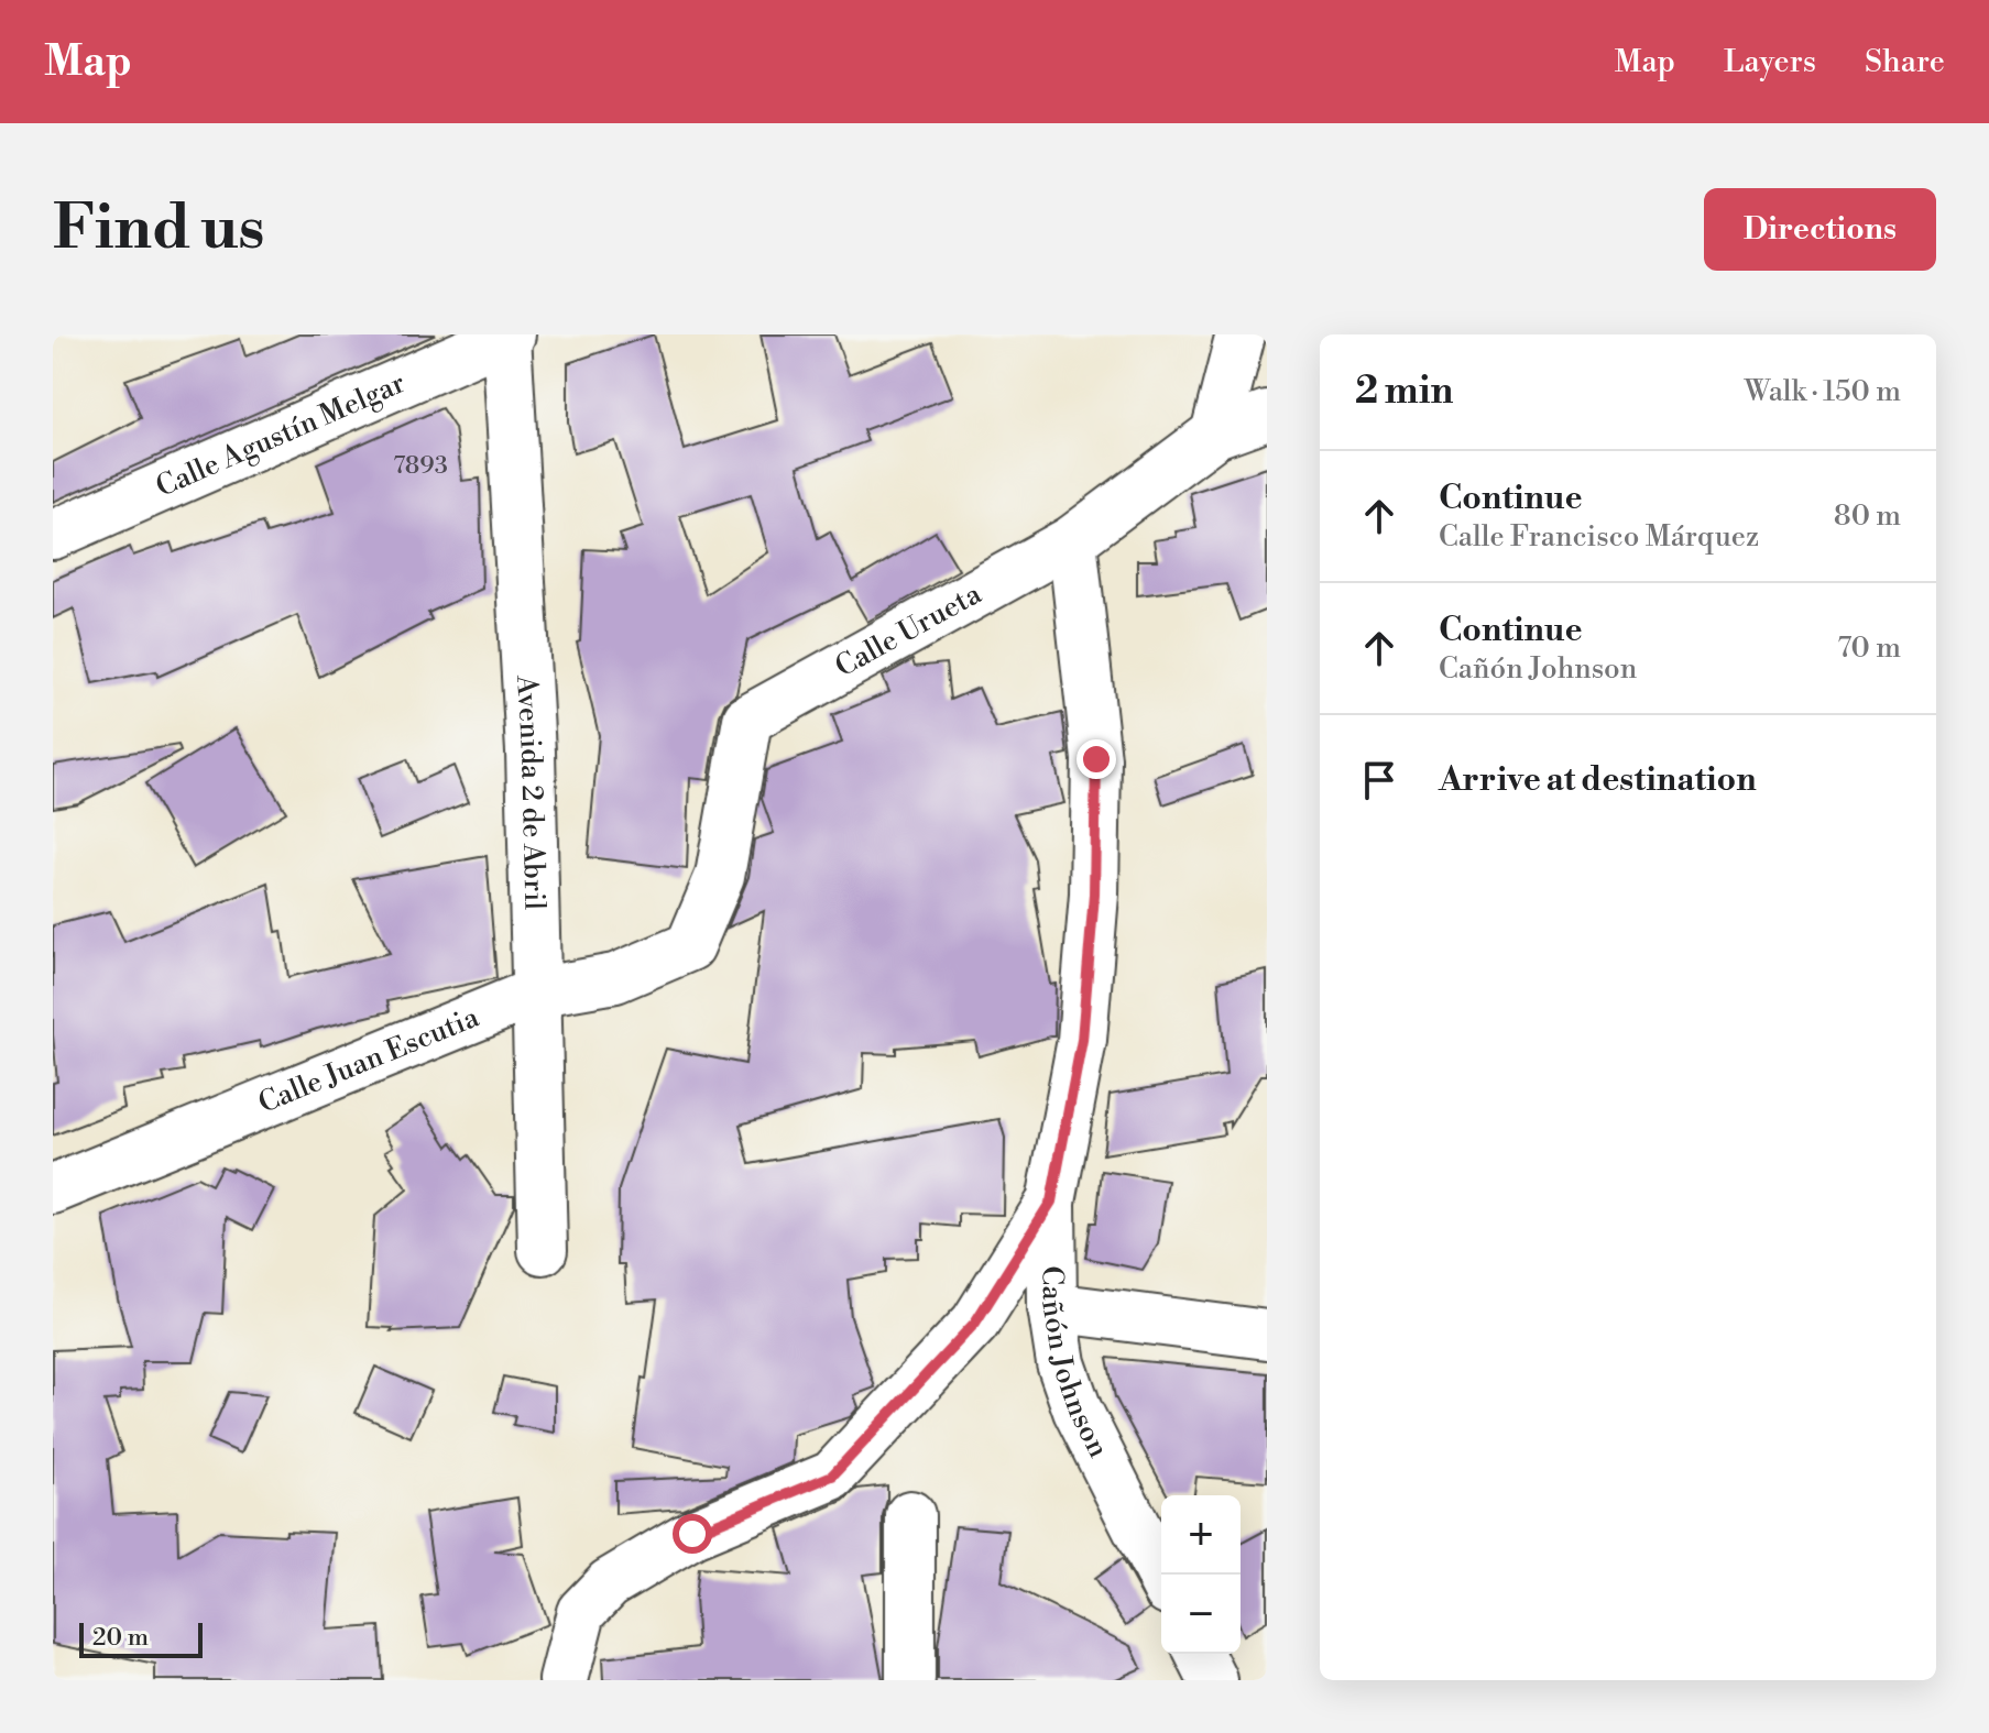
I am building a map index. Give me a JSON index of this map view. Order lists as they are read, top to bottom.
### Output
{
  "streets": {
    "street": [
      "Calle Agustín Melgar",
      "Calle Urueta",
      "Avenida 2 de Abril",
      "Calle Juan Escutia",
      "Cañón Johnson"
    ]
  },
  "crossings": [
    ["Calle Agustín Melgar", "Avenida 2 de Abril"],
    ["Calle Urueta", "Calle Juan Escutia"],
    ["Calle Urueta", "Cañón Johnson"],
    ["Avenida 2 de Abril", "Calle Juan Escutia"]
  ],
  "house_numbers": ["7893"],
  "scale_bar": "20 m",
  "page": {
    "header": "Map",
    "nav": ["Map", "Layers", "Share"],
    "buttons": "Directions",
    "title": "Find us",
    "heading": ["2 min", "Walk · 150 m"],
    "list": [
      ["Continue", "Calle Francisco Márquez", "80 m"],
      ["Continue", "Cañón Johnson", "70 m"],
      "Arrive at destination"
    ],
    "map_buttons": ["+", "−"],
    "scale": "20 m"
  }
}
